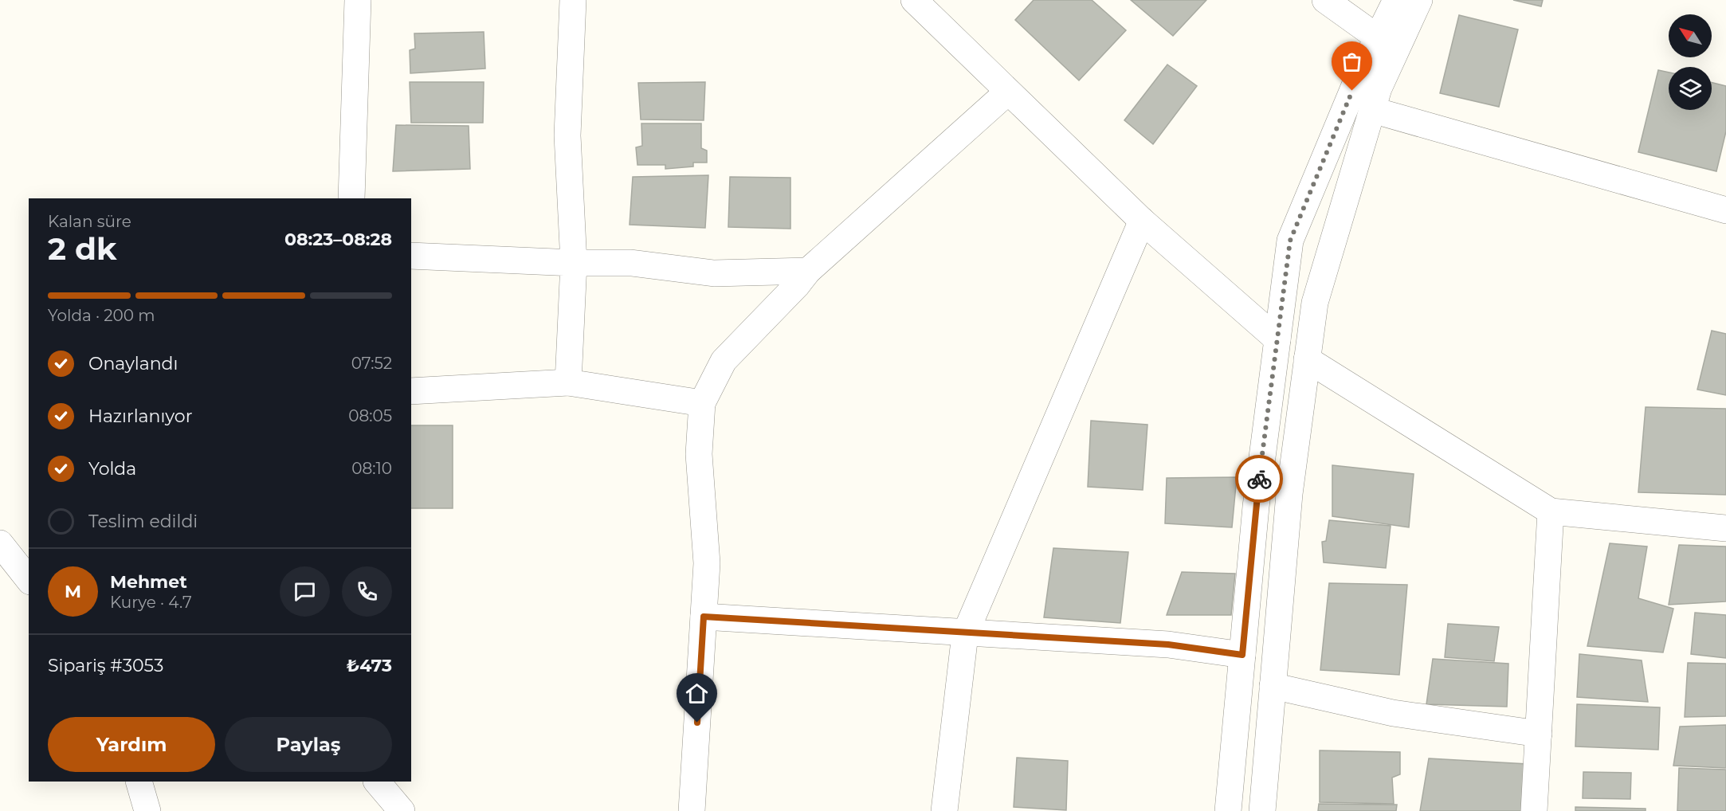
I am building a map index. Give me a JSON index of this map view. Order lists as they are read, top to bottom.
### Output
{
  "north": "top left",
  "page": {
    "heading": ["2 dk", "Kalan süre", "08:23–08:28"],
    "panel": [
      "Mehmet",
      "Kurye · 4.7",
      "Sipariş #3053",
      "₺473"
    ],
    "bar": "Yolda · 200 m",
    "list": [
      ["Onaylandı", "07:52"],
      ["Hazırlanıyor", "08:05"],
      ["Yolda", "08:10"],
      "Teslim edildi"
    ],
    "round": "M",
    "buttons": ["Yardım", "Paylaş"]
  }
}
